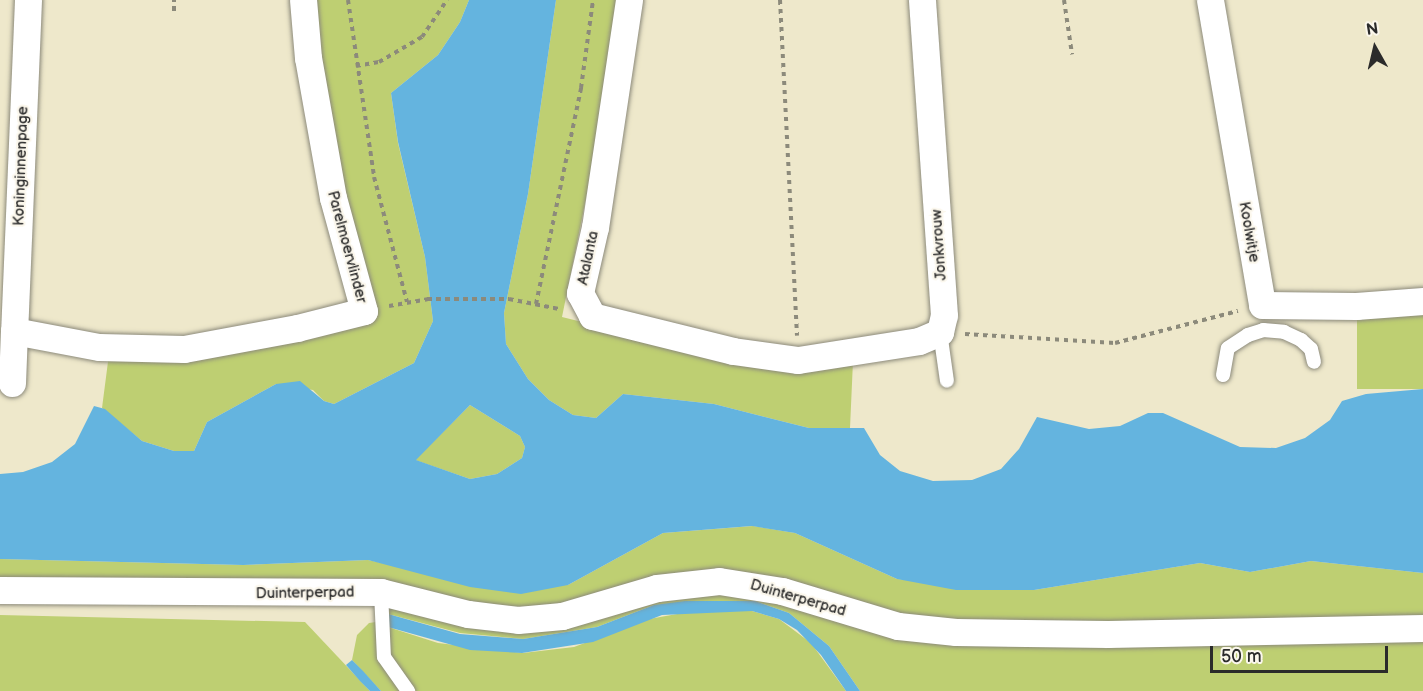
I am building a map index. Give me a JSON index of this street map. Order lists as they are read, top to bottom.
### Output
{
  "streets": {
    "street": [
      "Koninginnenpage",
      "Koolwitje",
      "Jonkvrouw",
      "Parelmoervlinder",
      "Atalanta",
      "Duinterperpad"
    ]
  },
  "crossings": [
    ["Koninginnenpage", "Parelmoervlinder"]
  ],
  "scale_bar": "50 m",
  "north": "top"
}
